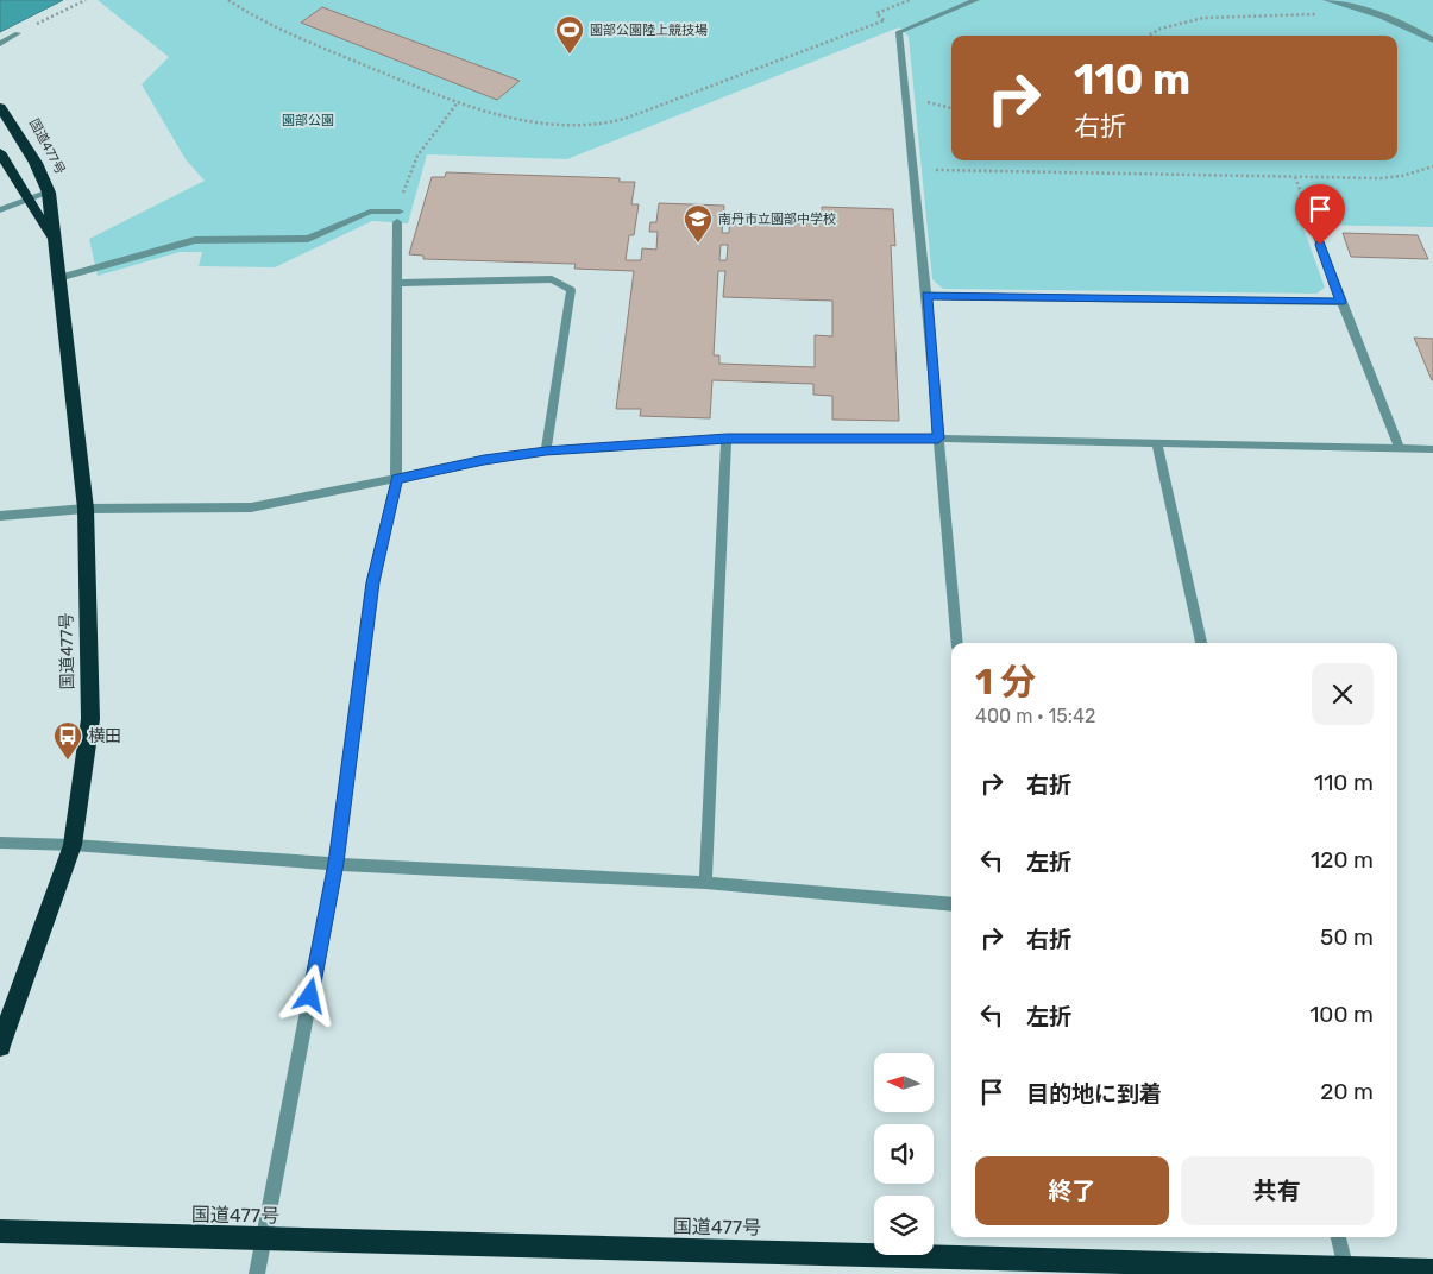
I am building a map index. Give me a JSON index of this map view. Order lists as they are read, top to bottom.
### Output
{
  "streets": {
    "highway": ["国道477号"]
  },
  "parks": ["園部公園"],
  "places": {
    "sports": ["園部公園陸上競技場"],
    "school or university": ["南丹市立園部中学校"],
    "bus stop": ["横田"]
  },
  "north": "left",
  "page": {
    "turn": ["110 m", "右折"],
    "heading": ["1 分", "400 m · 15:42"],
    "list": [
      {
        "name": "右折",
        "value": "110 m"
      },
      {
        "name": "左折",
        "value": "120 m"
      },
      {
        "name": "右折",
        "value": "50 m"
      },
      {
        "name": "左折",
        "value": "100 m"
      },
      {
        "name": "目的地に到着",
        "value": "20 m"
      }
    ],
    "buttons": ["終了", "共有"]
  }
}
